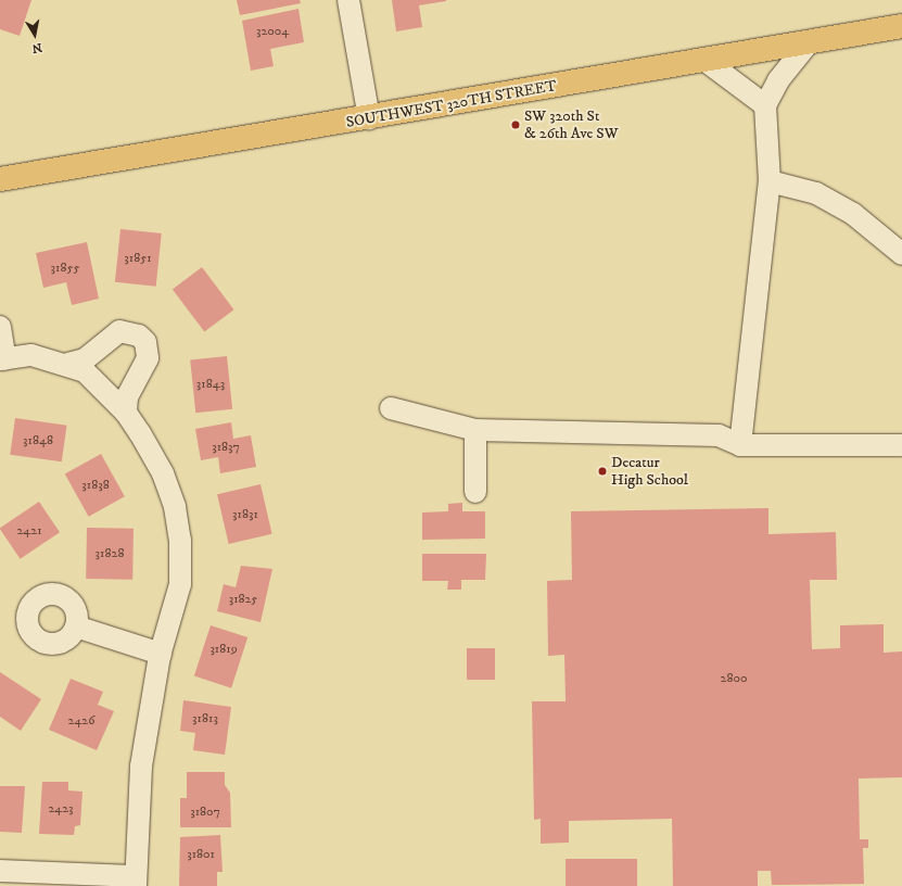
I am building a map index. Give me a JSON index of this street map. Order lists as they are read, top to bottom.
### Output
{
  "streets": {
    "main road": ["SOUTHWEST 320TH STREET"]
  },
  "places": ["SW 320th St & 26th Ave SW", "Decatur High School"],
  "house_numbers": [
    "32004",
    "31851",
    "31855",
    "31843",
    "31848",
    "31837",
    "31838",
    "31831",
    "2421",
    "31828",
    "31825",
    "31819",
    "2800",
    "31813",
    "2426",
    "2423",
    "31807",
    "31801"
  ],
  "north": "bottom"
}
